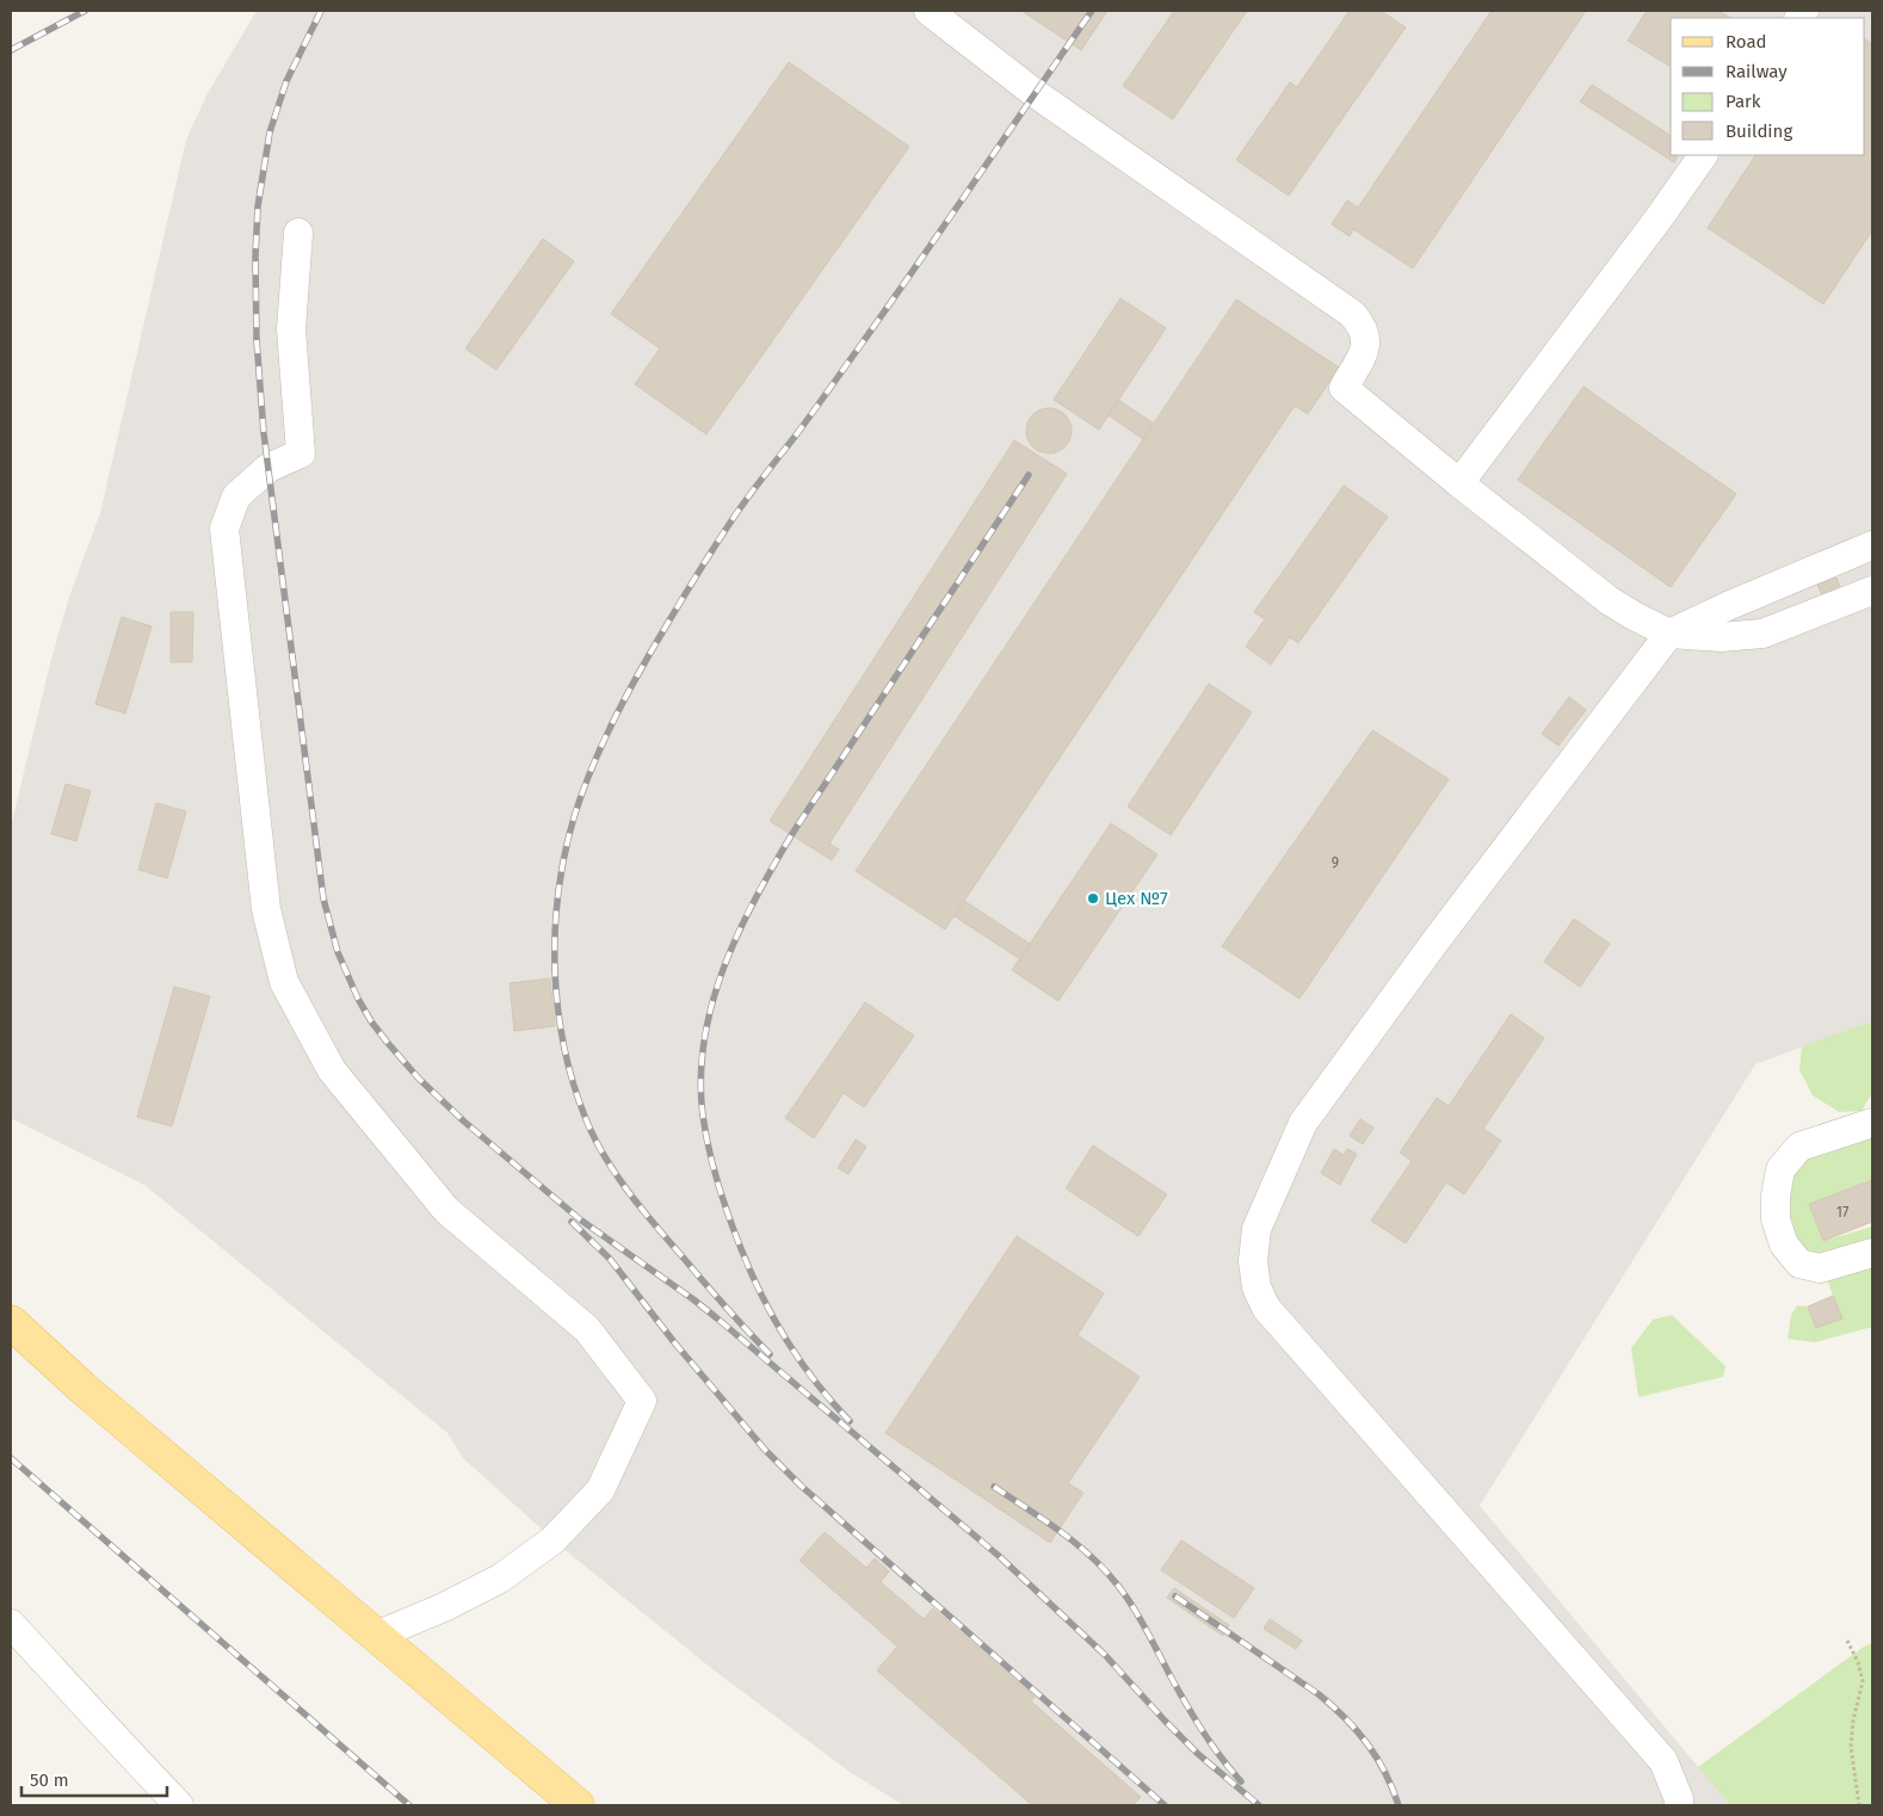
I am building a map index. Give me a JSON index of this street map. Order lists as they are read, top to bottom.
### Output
{
  "places": ["Цех №7"],
  "house_numbers": ["9", "17"],
  "legend": [
    "Road",
    "Railway",
    "Park",
    "Building"
  ],
  "scale_bar": "50 m"
}
